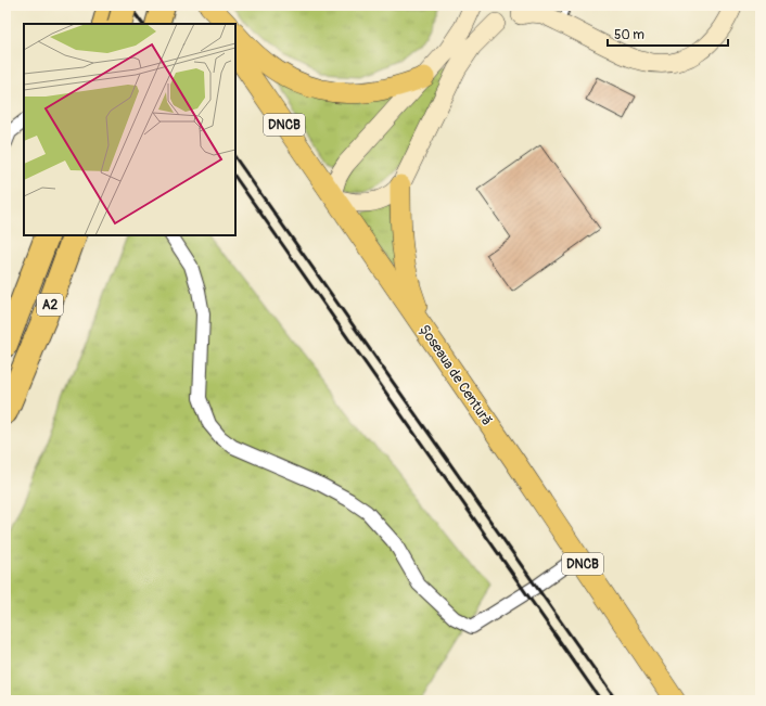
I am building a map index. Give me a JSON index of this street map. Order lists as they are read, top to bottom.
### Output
{
  "streets": {
    "highway": ["A2"],
    "main road": ["DNCB", "Șoseaua de Centură"]
  },
  "scale_bar": "50 m"
}
